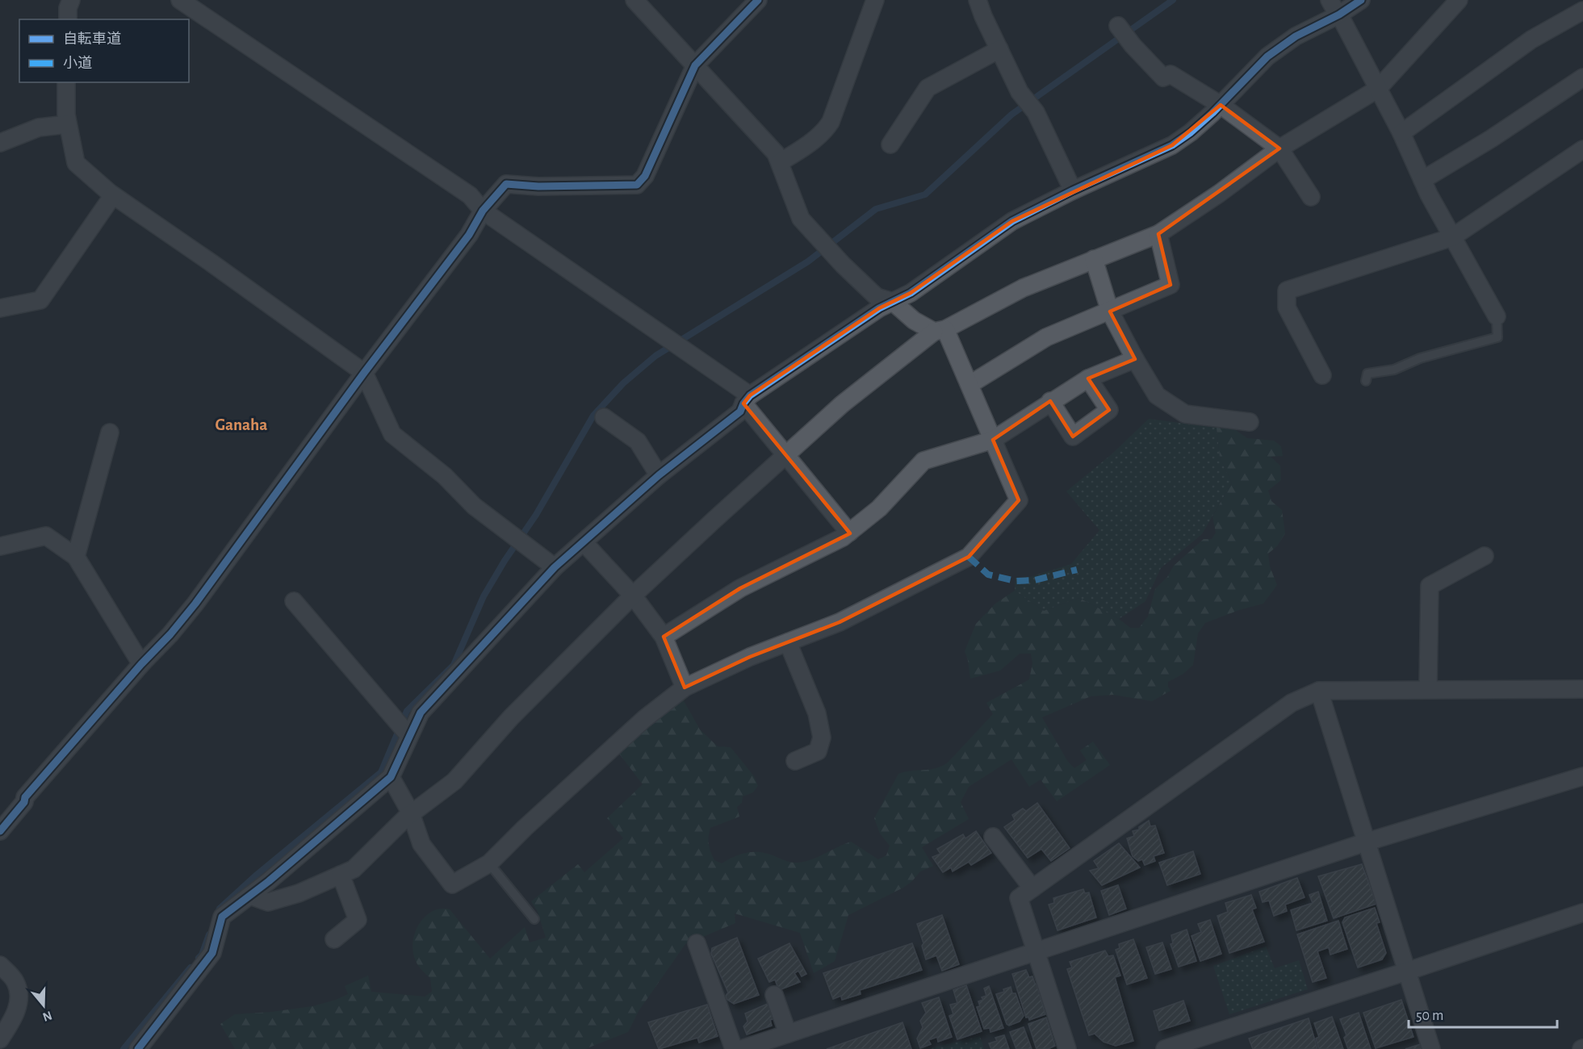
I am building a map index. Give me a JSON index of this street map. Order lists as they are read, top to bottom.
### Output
{
  "districts": ["Ganaha"],
  "legend": ["自転車道", "小道"],
  "scale_bar": "50 m",
  "north": "bottom"
}
